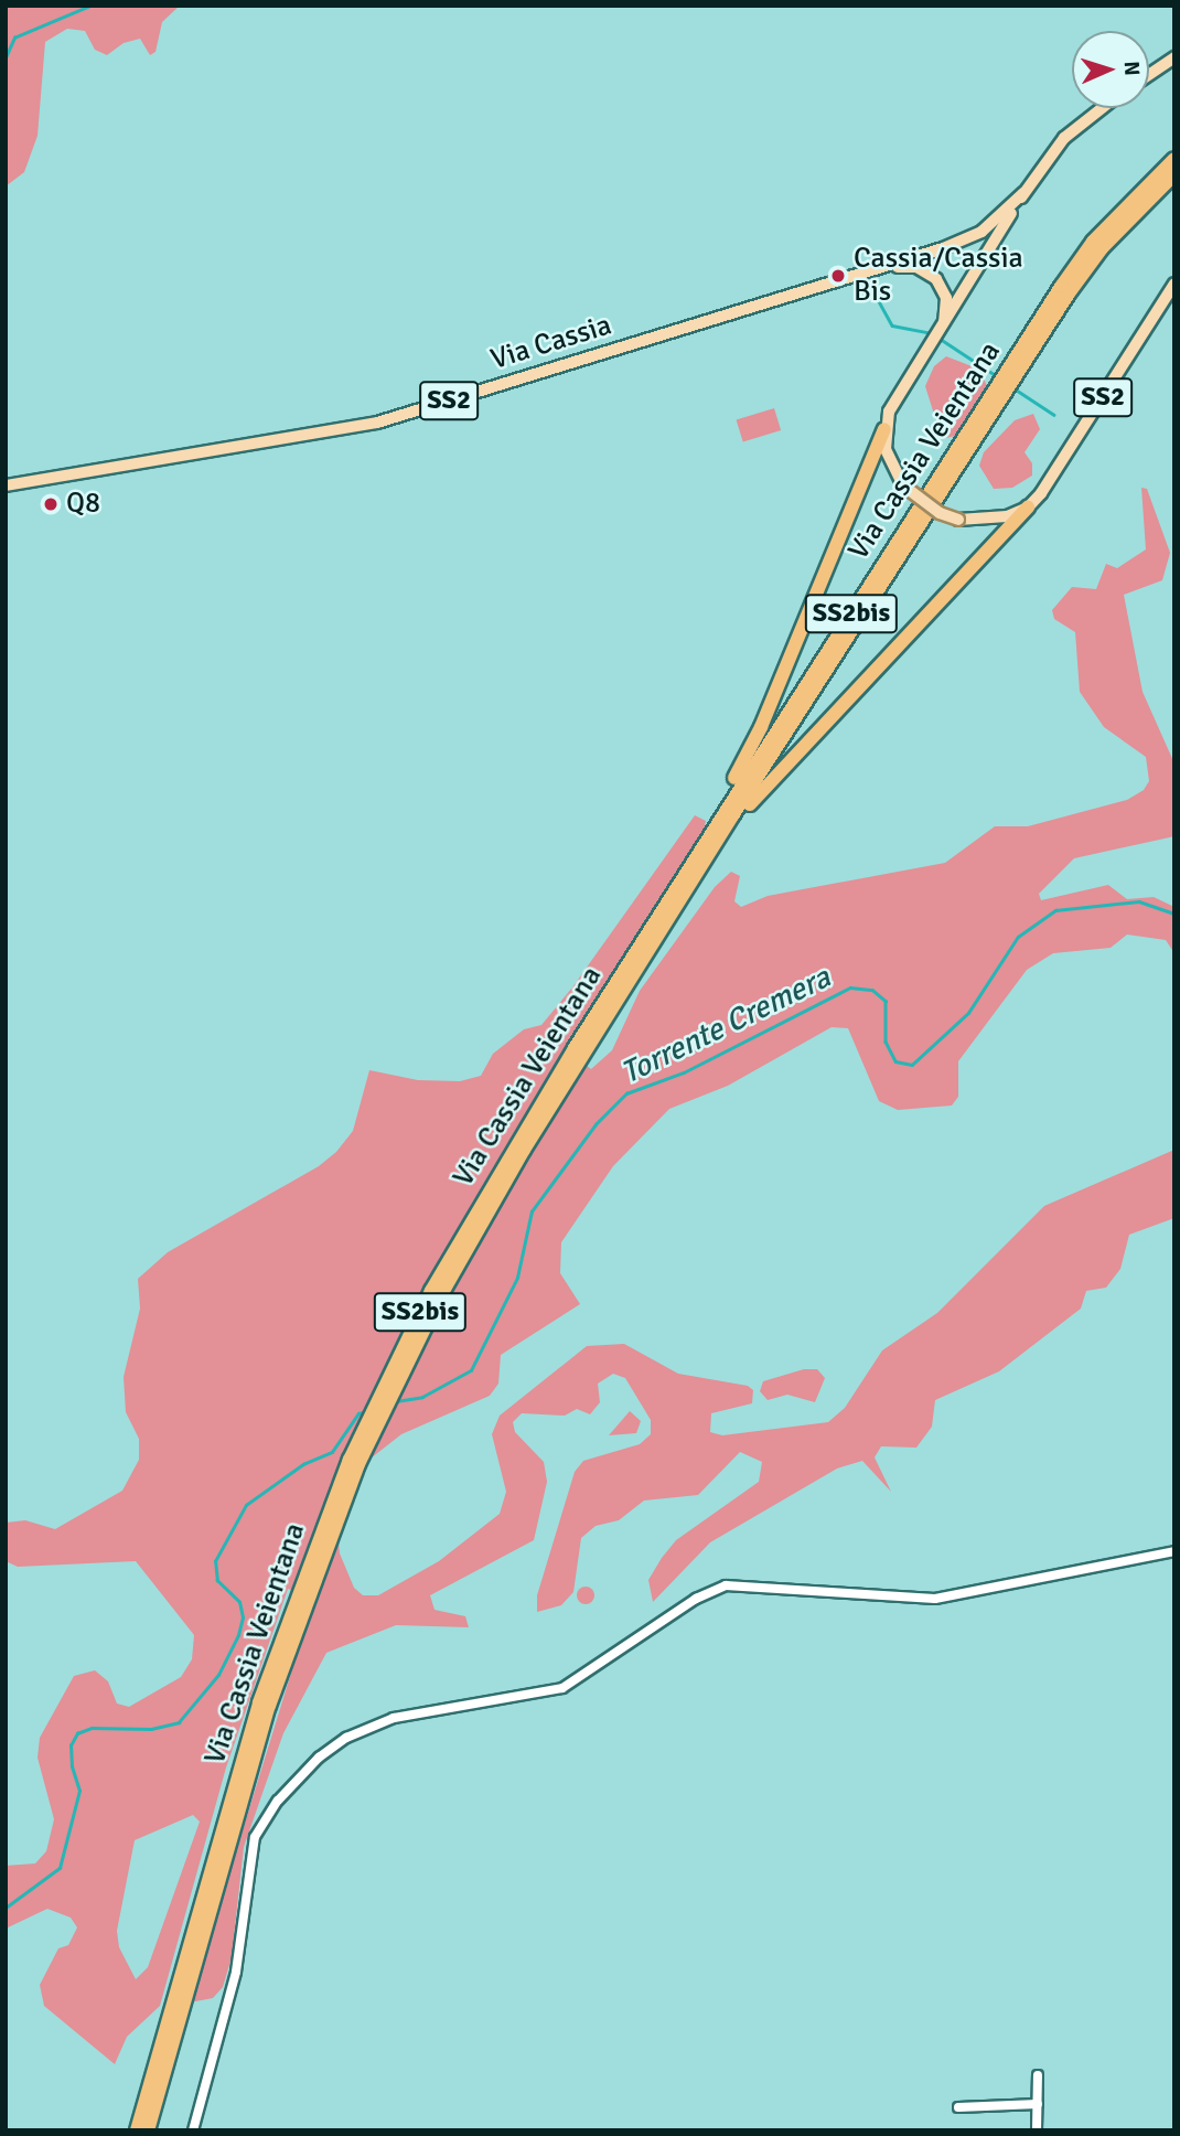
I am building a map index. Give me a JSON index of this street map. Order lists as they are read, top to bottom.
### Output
{
  "streets": {
    "highway": ["Via Cassia Veientana", "SS2bis"],
    "main road": ["Via Cassia", "SS2"]
  },
  "water": ["Torrente Cremera"],
  "places": ["Cassia/Cassia Bis", "Q8"],
  "north": "right"
}
